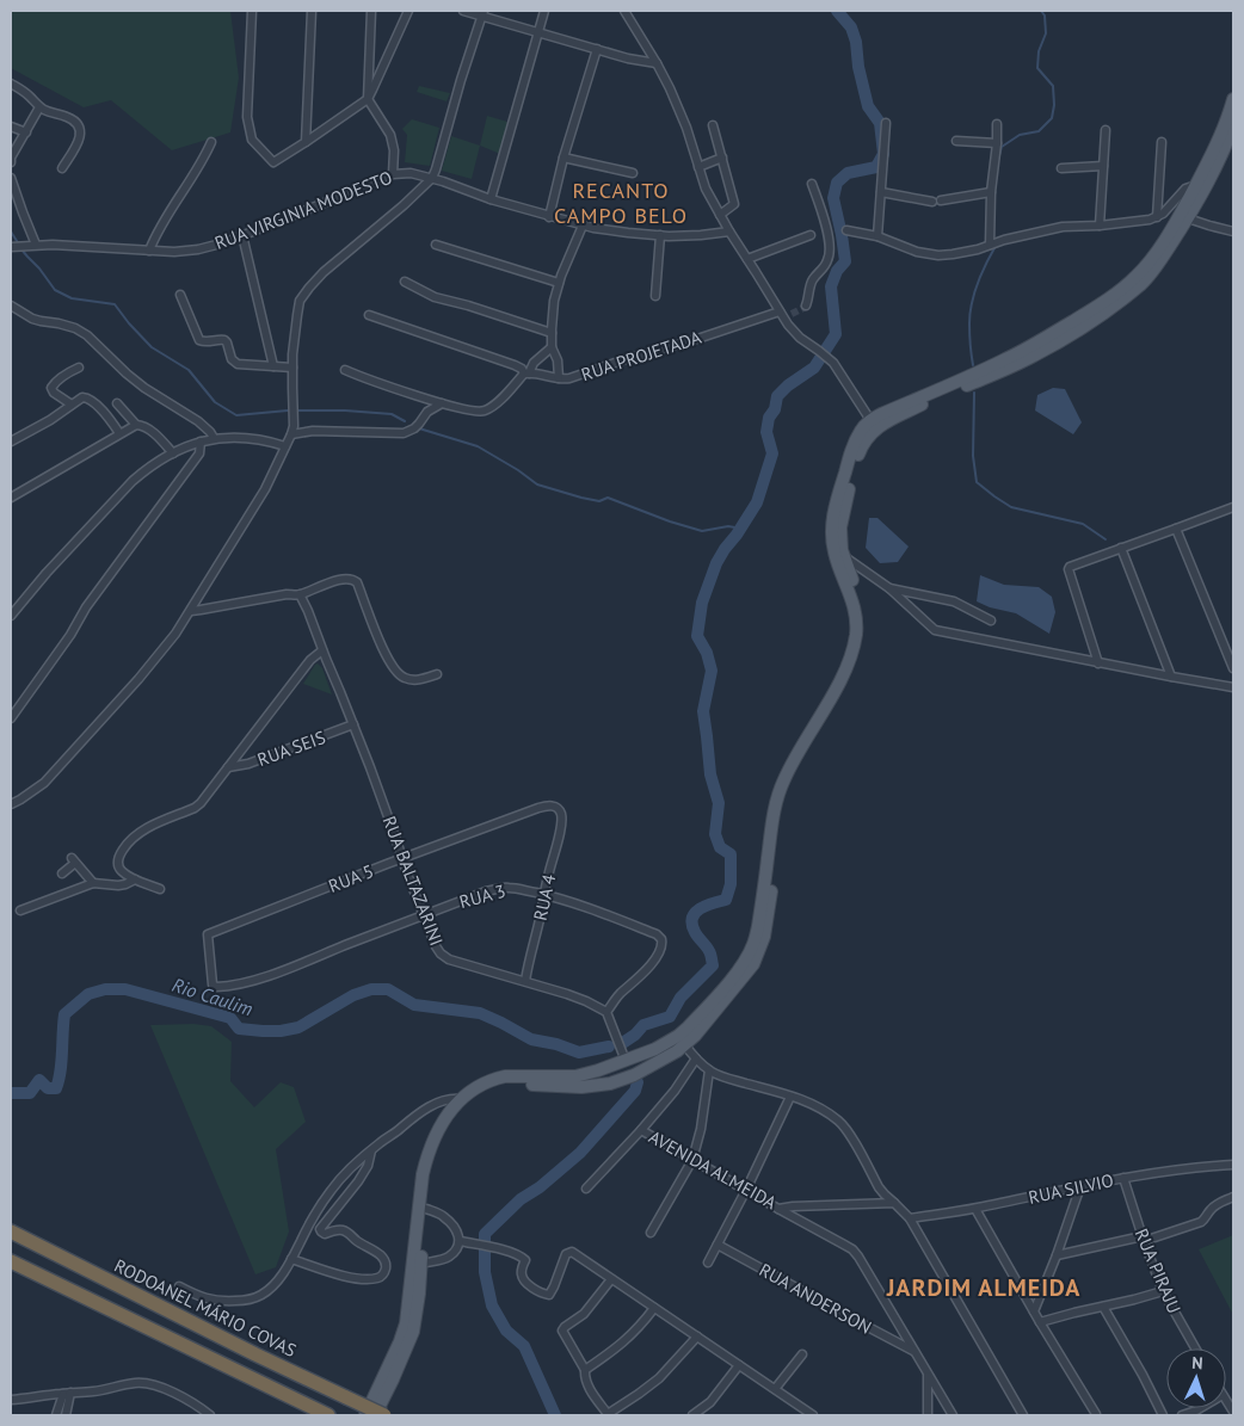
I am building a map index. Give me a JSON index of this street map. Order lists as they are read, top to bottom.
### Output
{
  "streets": {
    "highway": ["RODOANEL MÁRIO COVAS"],
    "street": [
      "RUA VIRGINIA MODESTO",
      "RUA PROJETADA",
      "RUA SEIS",
      "RUA 5",
      "RUA BALTAZARINI",
      "RUA 3",
      "RUA 4",
      "AVENIDA ALMEIDA",
      "RUA SILVIO",
      "RUA PIRAJU",
      "RUA ANDERSON"
    ]
  },
  "crossings": [
    ["RUA SEIS", "RUA BALTAZARINI"],
    ["RUA 5", "RUA BALTAZARINI"],
    ["RUA 5", "RUA 3"],
    ["RUA 5", "RUA 4"],
    ["RUA BALTAZARINI", "RUA 3"],
    ["RUA BALTAZARINI", "RUA 4"],
    ["RUA 3", "RUA 4"],
    ["RUA SILVIO", "RUA PIRAJU"]
  ],
  "districts": ["RECANTO CAMPO BELO", "JARDIM ALMEIDA"],
  "water": ["Rio Caulim"],
  "north": "top"
}
